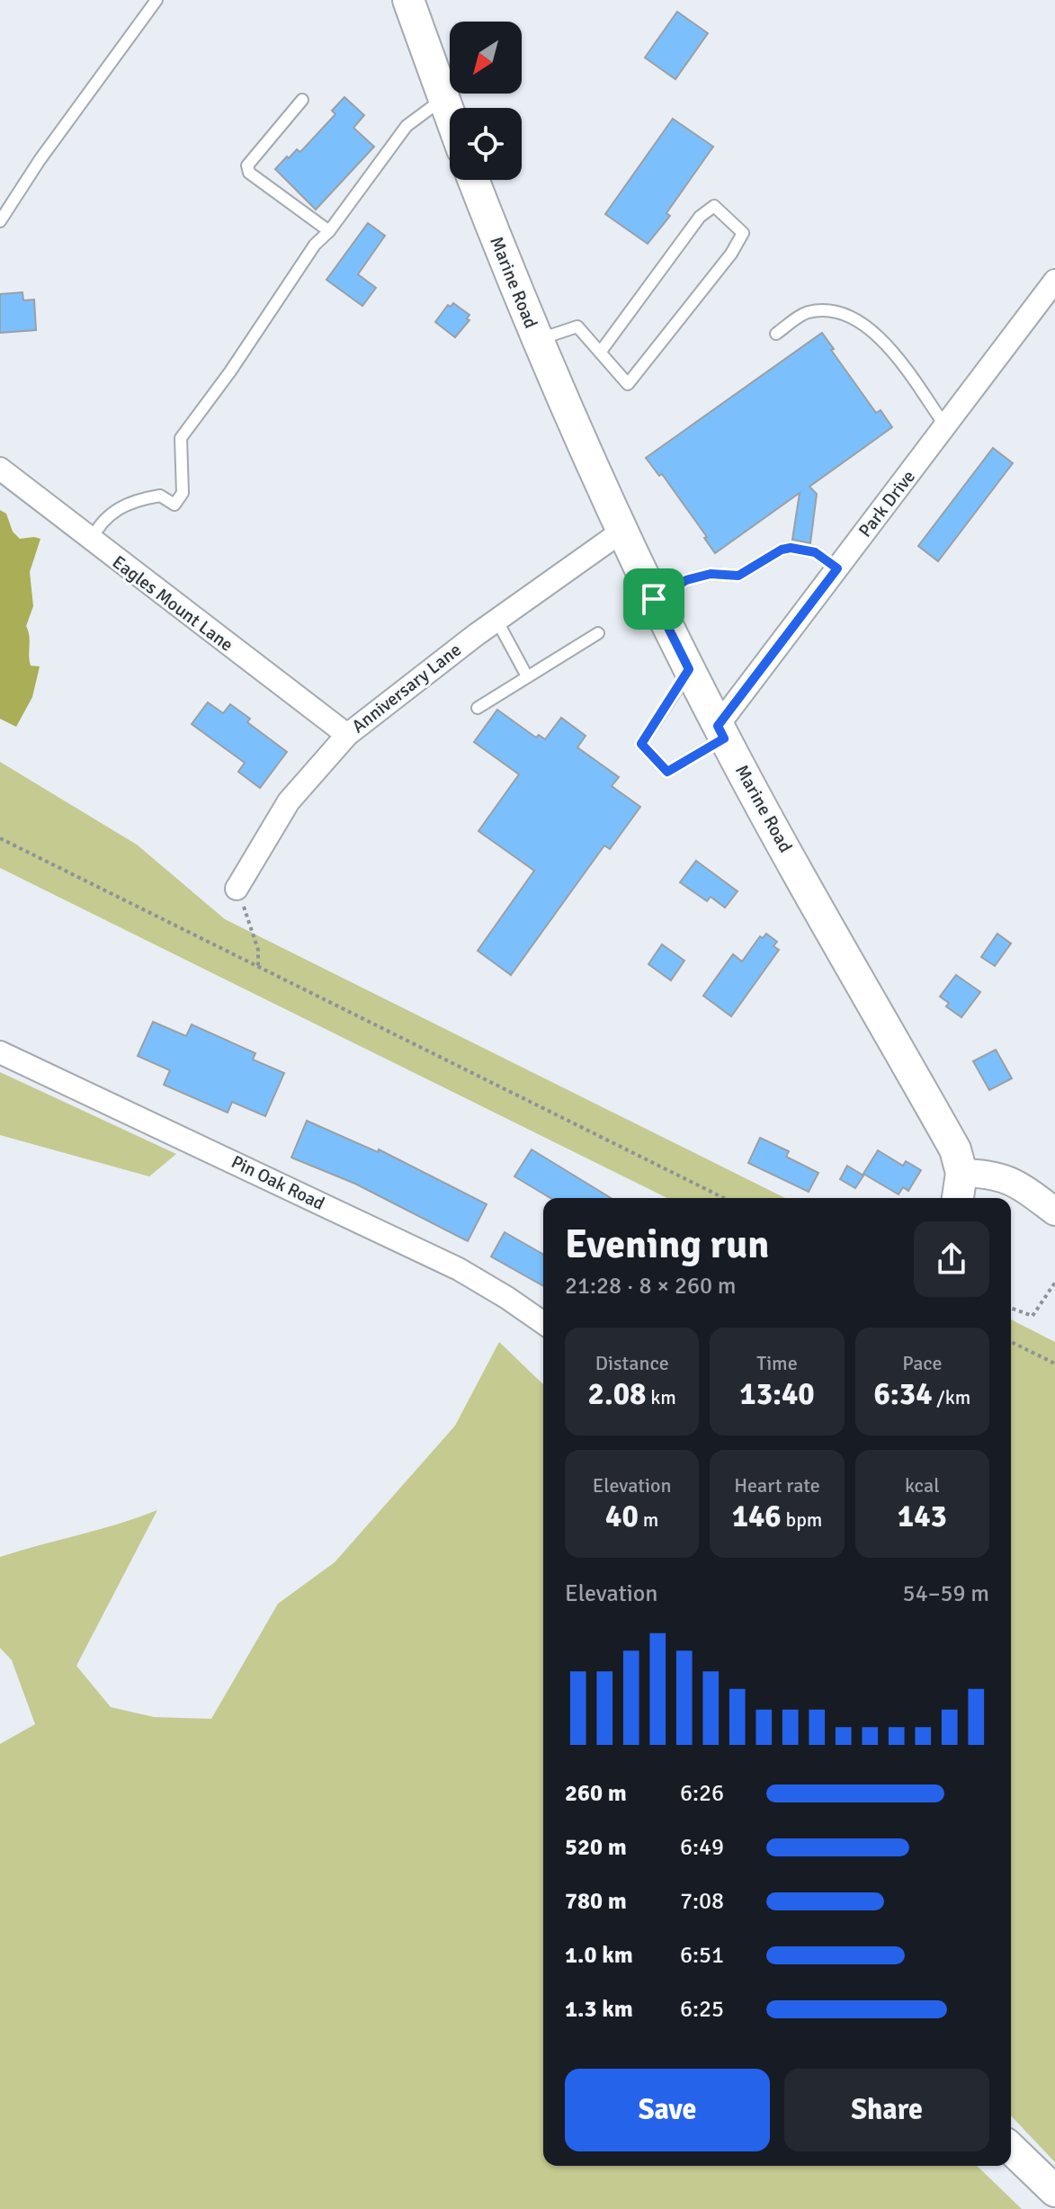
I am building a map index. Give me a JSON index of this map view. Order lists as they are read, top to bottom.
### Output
{
  "streets": {
    "main road": ["Marine Road"],
    "street": [
      "Park Drive",
      "Eagles Mount Lane",
      "Anniversary Lane",
      "Pin Oak Road"
    ]
  },
  "crossings": [
    ["Marine Road", "Park Drive"],
    ["Marine Road", "Anniversary Lane"],
    ["Eagles Mount Lane", "Anniversary Lane"]
  ],
  "north": "bottom left",
  "page": {
    "heading": ["Evening run", "21:28 · 8 × 260 m"],
    "stats": [
      ["Distance", "2.08 km"],
      ["Time", "13:40"],
      ["Pace", "6:34 /km"],
      ["Elevation", "40 m"],
      ["Heart rate", "146 bpm"],
      ["kcal", "143"]
    ],
    "chart": ["Elevation", "54–59 m"],
    "list": [
      {
        "name": "260 m",
        "note": "6:26"
      },
      {
        "name": "520 m",
        "note": "6:49"
      },
      {
        "name": "780 m",
        "note": "7:08"
      },
      {
        "name": "1.0 km",
        "note": "6:51"
      },
      {
        "name": "1.3 km",
        "note": "6:25"
      }
    ],
    "buttons": ["Save", "Share"]
  }
}
